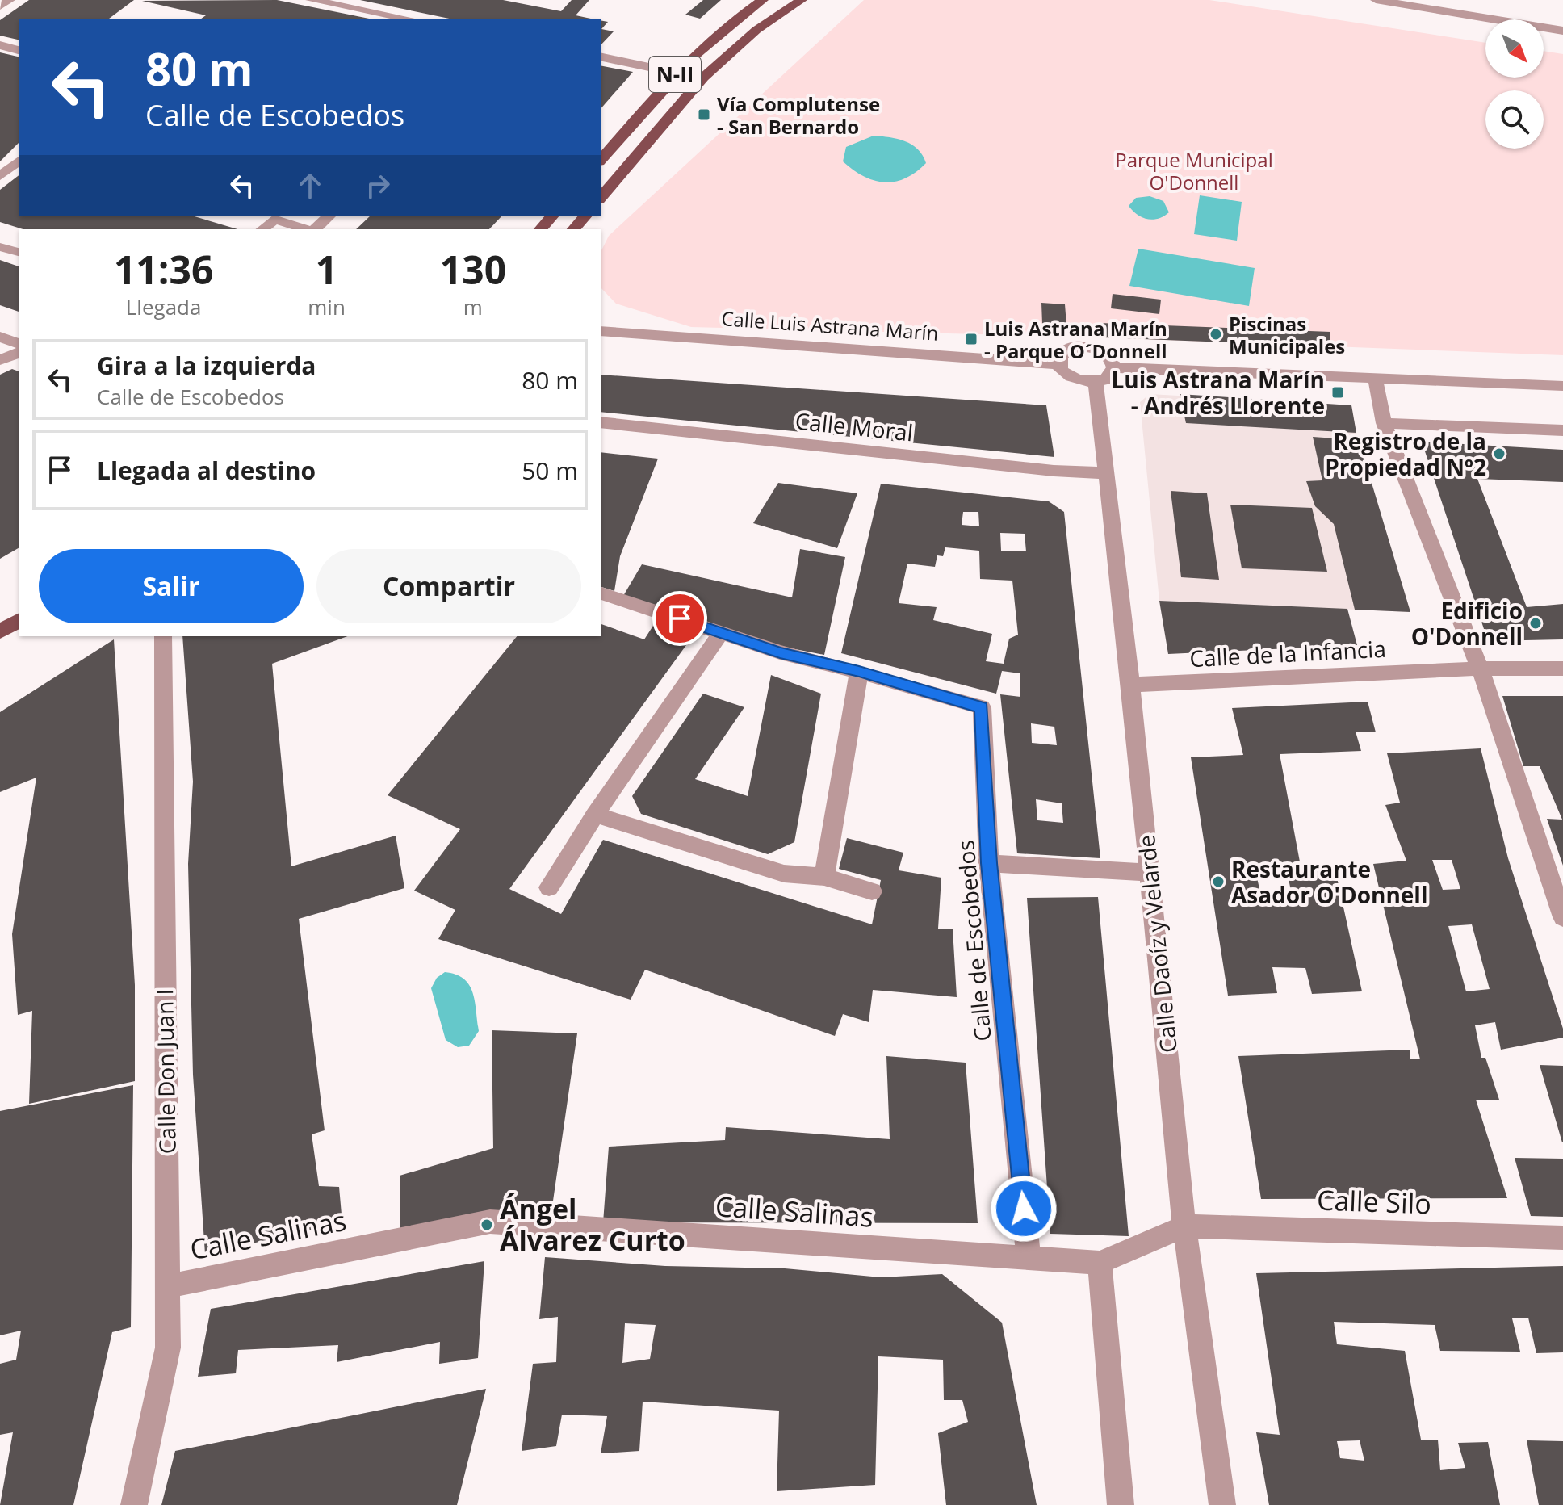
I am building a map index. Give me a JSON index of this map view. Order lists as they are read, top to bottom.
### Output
{
  "streets": {
    "main road": ["N-II"],
    "street": [
      "Calle Luis Astrana Marín",
      "Calle Moral",
      "Calle de la Infancia",
      "Calle de Escobedos",
      "Calle Daoíz y Velarde",
      "Calle Don Juan I",
      "Calle Silo",
      "Calle Salinas"
    ]
  },
  "crossings": [
    ["Calle Luis Astrana Marín", "Calle Daoíz y Velarde"],
    ["Calle Moral", "Calle Daoíz y Velarde"],
    ["Calle de la Infancia", "Calle Daoíz y Velarde"],
    ["Calle de Escobedos", "Calle Salinas"],
    ["Calle Daoíz y Velarde", "Calle Silo"],
    ["Calle Daoíz y Velarde", "Calle Salinas"],
    ["Calle Don Juan I", "Calle Salinas"],
    ["Calle Silo", "Calle Salinas"]
  ],
  "parks": ["Parque Municipal O'Donnell"],
  "places": {
    "transit": ["Vía Complutense - San Bernardo", "Luis Astrana Marín - Parque O´Donnell", "Luis Astrana Marín - Andrés Llorente"],
    "other": [
      "Piscinas Municipales",
      "Registro de la Propiedad Nº2",
      "Edificio O'Donnell",
      "Restaurante Asador O'Donnell",
      "Ángel Álvarez Curto"
    ]
  },
  "north": "bottom right",
  "page": {
    "turn": ["80 m", "Calle de Escobedos"],
    "eta": [
      "11:36",
      "Llegada",
      "1",
      "min",
      "130",
      "m"
    ],
    "list": [
      {
        "name": "Gira a la izquierda",
        "note": "Calle de Escobedos",
        "value": "80 m"
      },
      {
        "name": "Llegada al destino",
        "value": "50 m"
      }
    ],
    "buttons": ["Salir", "Compartir"]
  }
}
